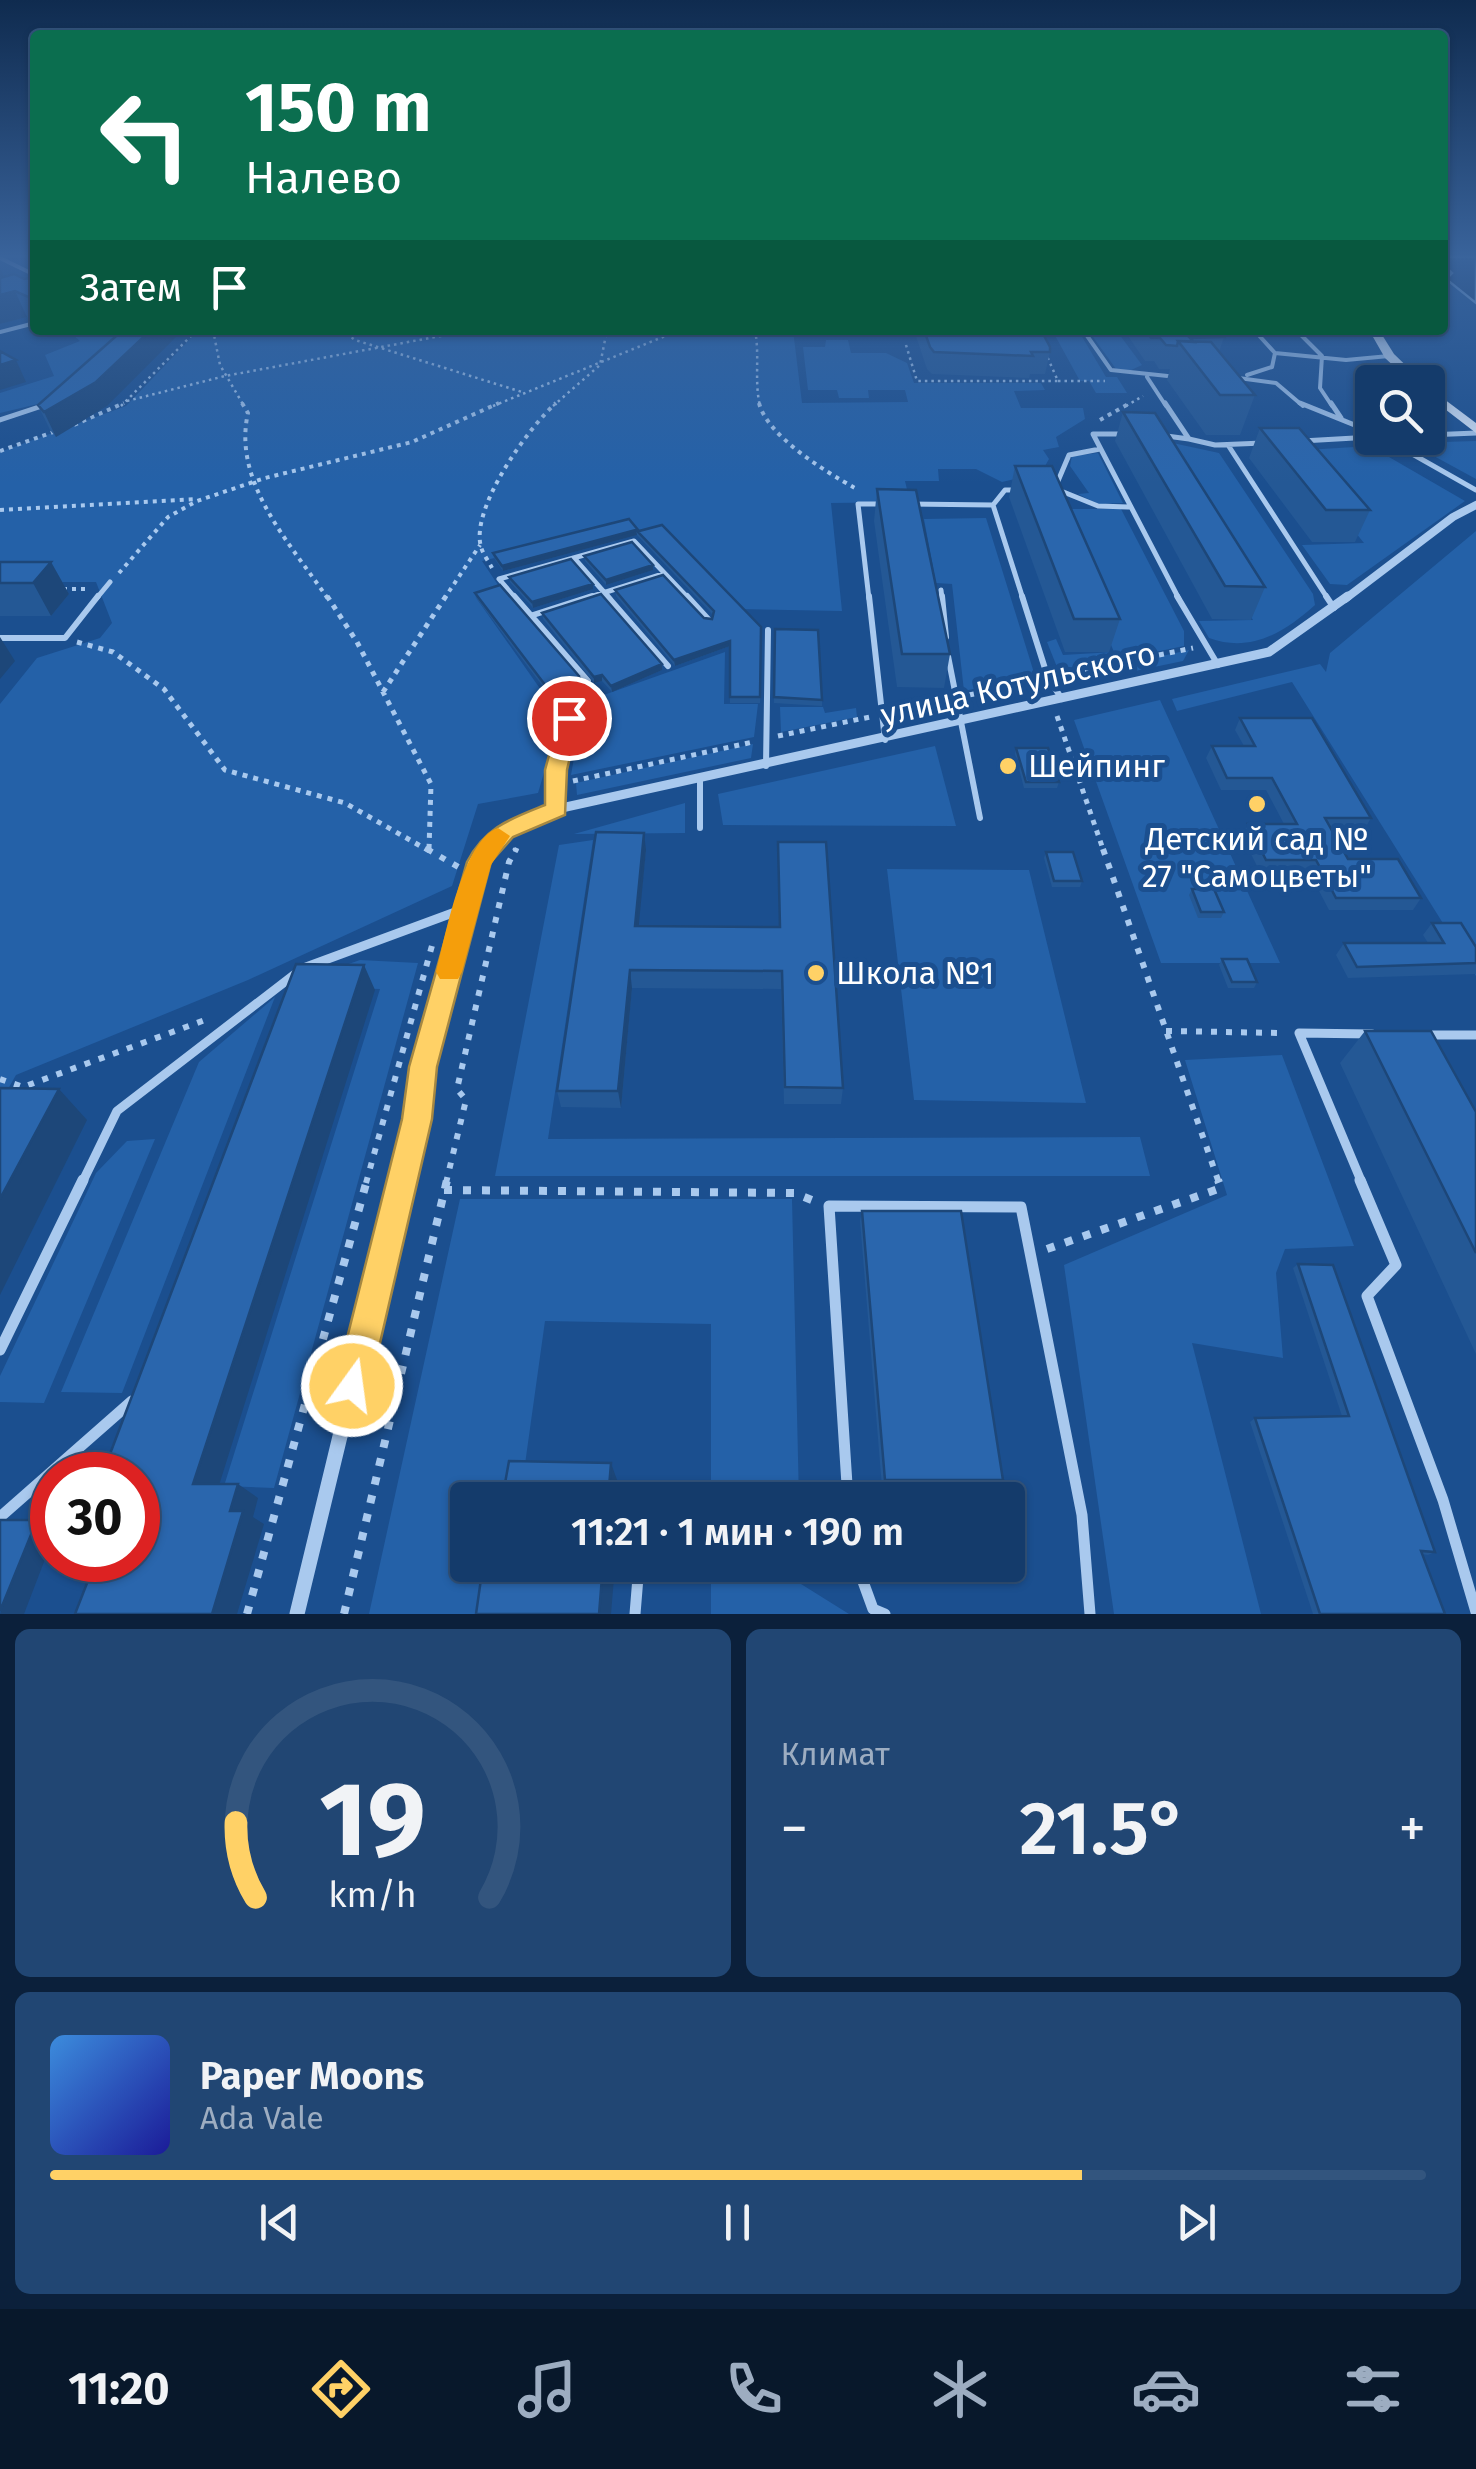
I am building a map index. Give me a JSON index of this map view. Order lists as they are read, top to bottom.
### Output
{
  "streets": {
    "street": ["улица Котульского"]
  },
  "places": ["Шейпинг", "Детский сад № 27 \"Самоцветы\"", "Школа №1"],
  "page": {
    "turn": ["150 m", "Налево"],
    "then": "Затем",
    "limit": "30",
    "trip": "11:21 · 1 мин · 190 m",
    "tile": "Климат",
    "heat": ["−", "21.5°", "+"],
    "song": ["Paper Moons", "Ada Vale"],
    "tabs": "11:20",
    "gauge": ["19", "km/h"]
  }
}
